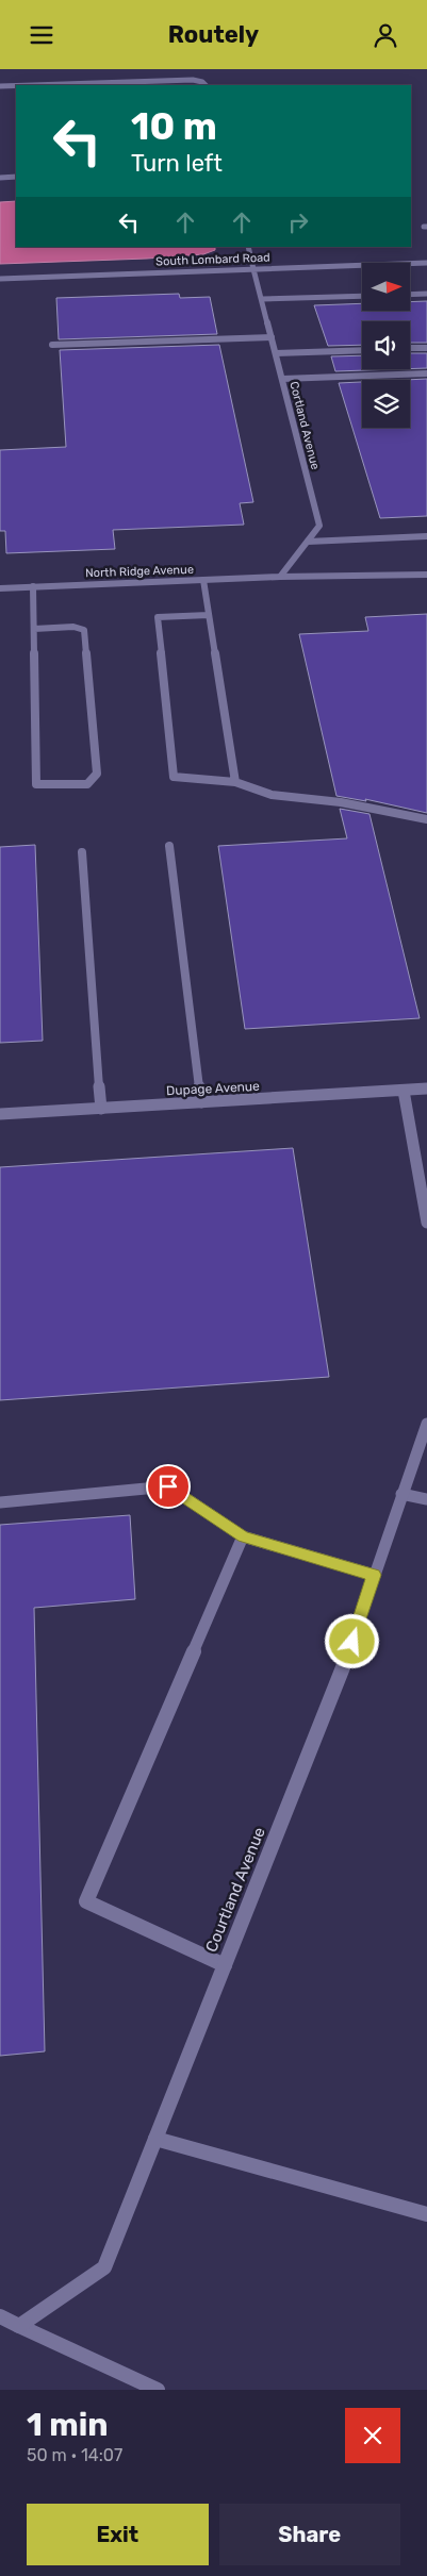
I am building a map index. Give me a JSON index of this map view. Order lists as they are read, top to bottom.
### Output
{
  "streets": {
    "street": [
      "South Lombard Road",
      "Cortland Avenue",
      "North Ridge Avenue",
      "Dupage Avenue",
      "Courtland Avenue"
    ]
  },
  "crossings": [
    ["South Lombard Road", "Cortland Avenue"],
    ["Cortland Avenue", "North Ridge Avenue"]
  ],
  "north": "right",
  "page": {
    "header": "Routely",
    "turn": ["10 m", "Turn left"],
    "heading": ["1 min", "50 m · 14:07"],
    "buttons": ["Exit", "Share"]
  }
}
